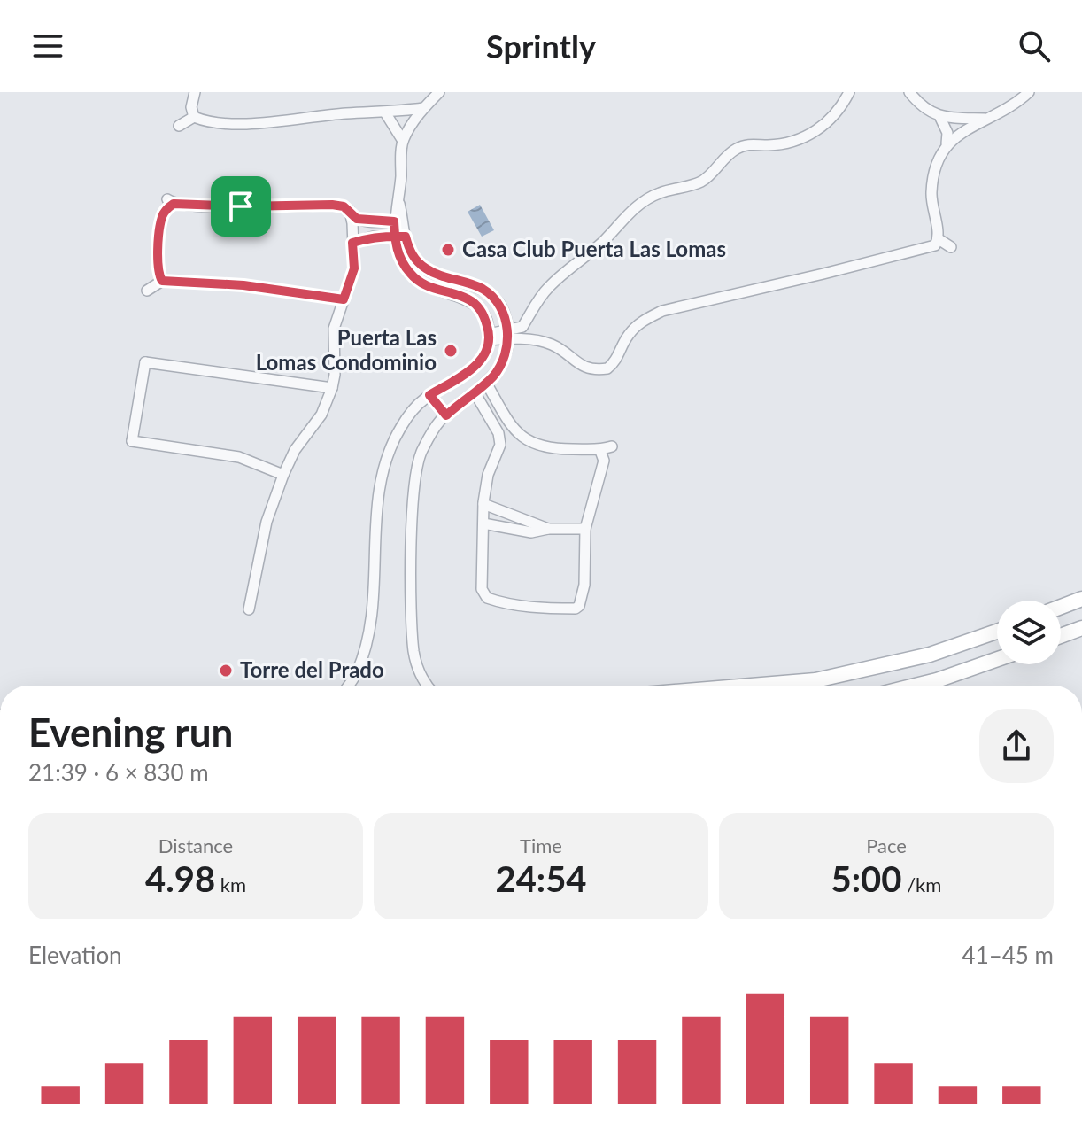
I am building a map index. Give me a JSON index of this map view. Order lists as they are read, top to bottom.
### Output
{
  "places": ["Casa Club Puerta Las Lomas", "Puerta Las Lomas Condominio", "Torre del Prado"],
  "page": {
    "header": "Sprintly",
    "heading": ["Evening run", "21:39 · 6 × 830 m"],
    "stats": [
      ["Distance", "4.98 km"],
      ["Time", "24:54"],
      ["Pace", "5:00 /km"]
    ],
    "chart": ["Elevation", "41–45 m"]
  }
}
